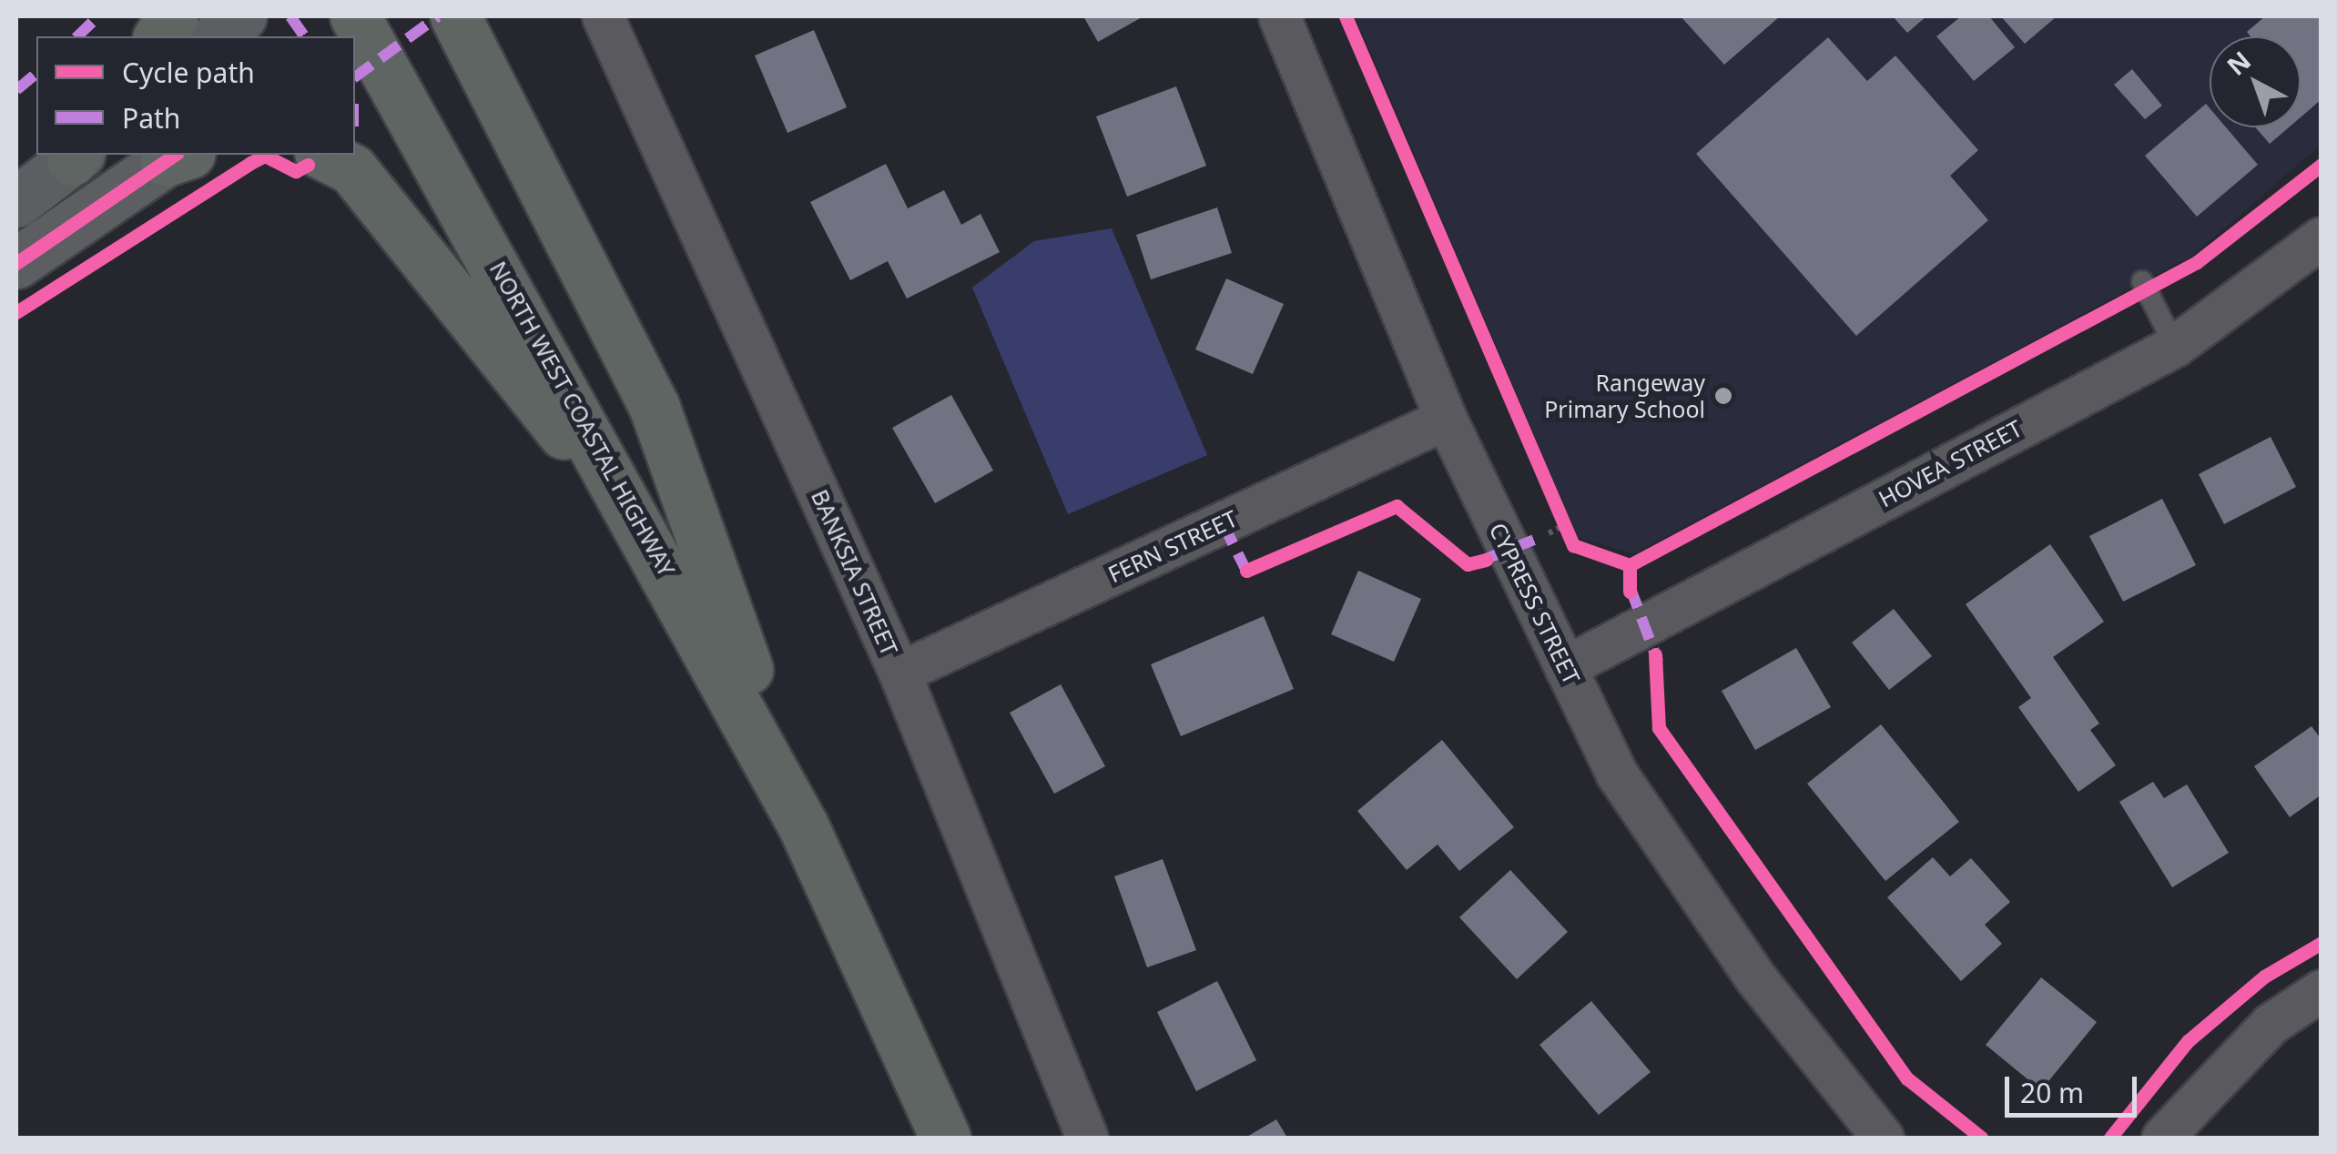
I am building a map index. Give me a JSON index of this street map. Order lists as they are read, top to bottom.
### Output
{
  "streets": {
    "highway": ["NORTH WEST COASTAL HIGHWAY"],
    "street": [
      "HOVEA STREET",
      "FERN STREET",
      "BANKSIA STREET",
      "CYPRESS STREET"
    ]
  },
  "crossings": [
    ["HOVEA STREET", "CYPRESS STREET"],
    ["FERN STREET", "BANKSIA STREET"],
    ["FERN STREET", "CYPRESS STREET"]
  ],
  "places": ["Rangeway Primary School"],
  "legend": ["Cycle path", "Path"],
  "scale_bar": "20 m",
  "north": "top left"
}
